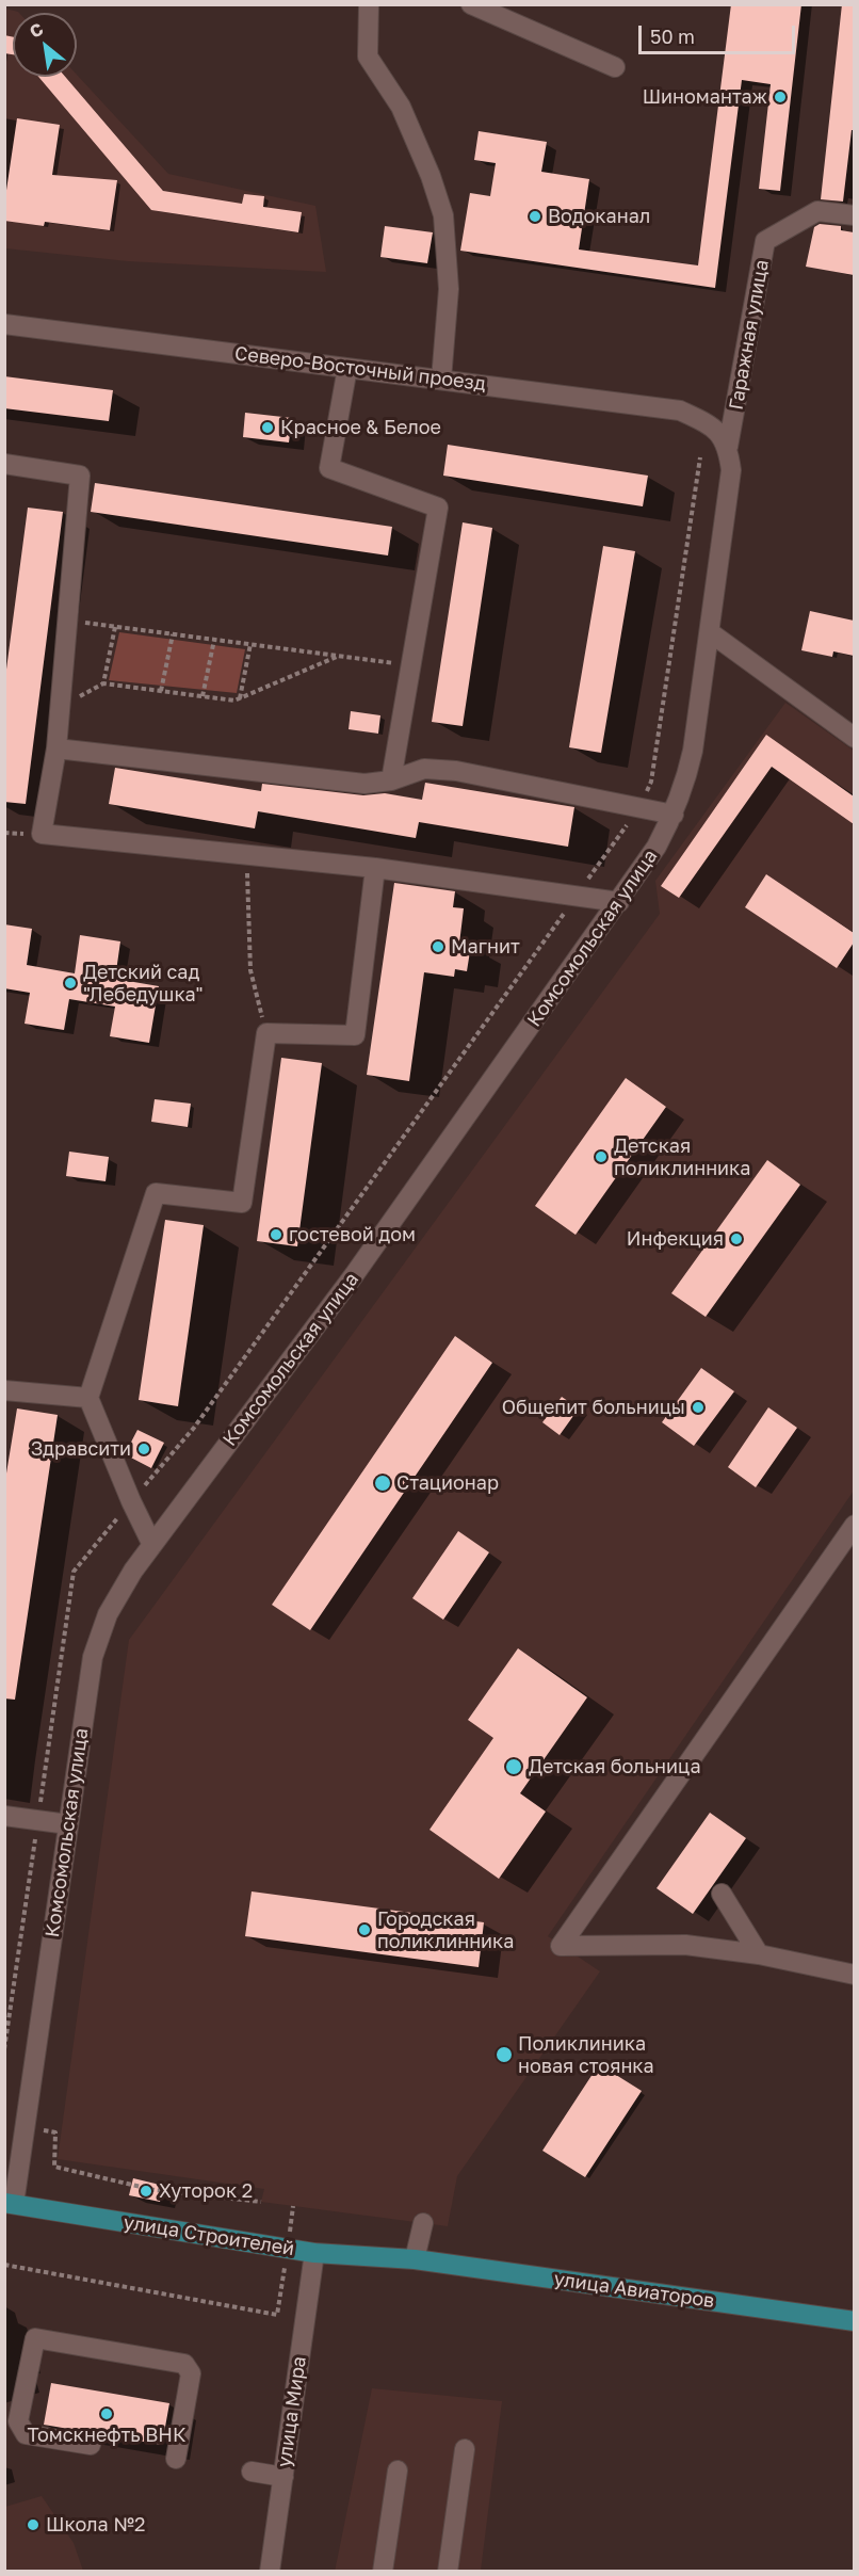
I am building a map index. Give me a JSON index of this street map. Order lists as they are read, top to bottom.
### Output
{
  "streets": {
    "main road": ["улица Строителей", "улица Авиаторов"],
    "street": [
      "Гаражная улица",
      "Северо-Восточный проезд",
      "Комсомольская улица",
      "улица Мира"
    ]
  },
  "crossings": [
    ["Гаражная улица", "Северо-Восточный проезд"],
    ["Гаражная улица", "Комсомольская улица"],
    ["Северо-Восточный проезд", "Комсомольская улица"],
    ["Комсомольская улица", "улица Строителей"],
    ["улица Строителей", "улица Авиаторов"],
    ["улица Строителей", "улица Мира"]
  ],
  "places": [
    "Шиномантаж",
    "Водоканал",
    "Красное & Белое",
    "Магнит",
    "Детский сад \"Лебедушка\"",
    "Детская поликлинника",
    "гостевой дом",
    "Инфекция",
    "Общепит больницы",
    "Здравсити",
    "Стационар",
    "Детская больница",
    "Городская поликлинника",
    "Поликлиника новая стоянка",
    "Хуторок 2",
    "Томскнефть ВНК",
    "Школа №2"
  ],
  "scale_bar": "50 m",
  "north": "top left"
}
